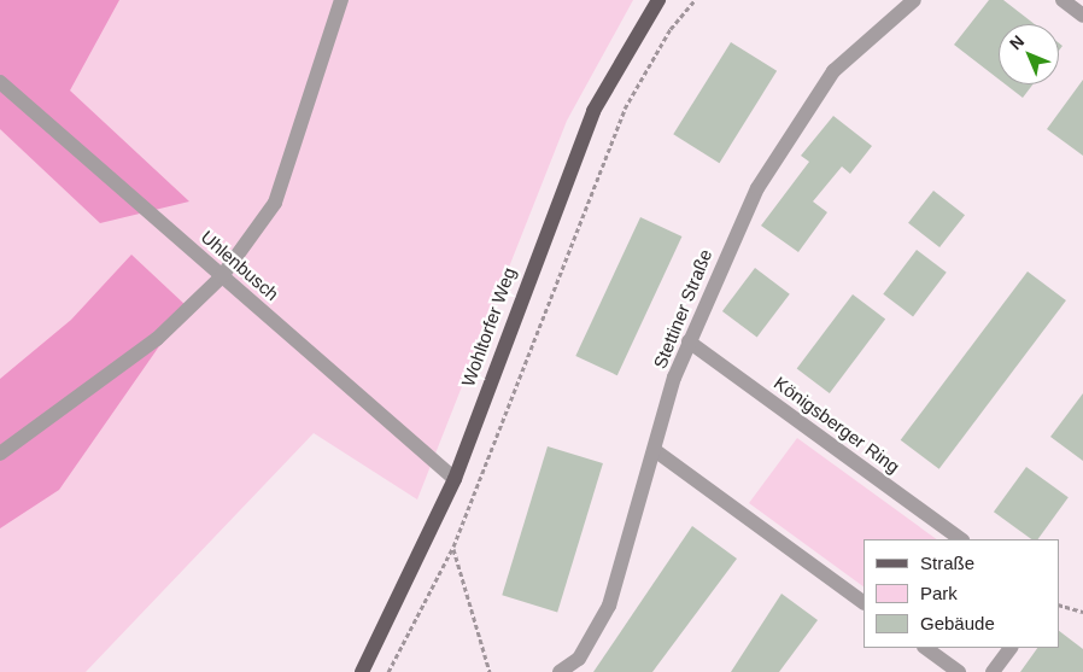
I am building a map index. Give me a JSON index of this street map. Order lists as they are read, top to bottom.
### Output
{
  "streets": {
    "main road": ["Wohltorfer Weg"],
    "street": ["Uhlenbusch", "Stettiner Straße", "Königsberger Ring"]
  },
  "crossings": [
    ["Uhlenbusch", "Wohltorfer Weg"],
    ["Stettiner Straße", "Königsberger Ring"]
  ],
  "legend": ["Straße", "Park", "Gebäude"],
  "north": "top left"
}
